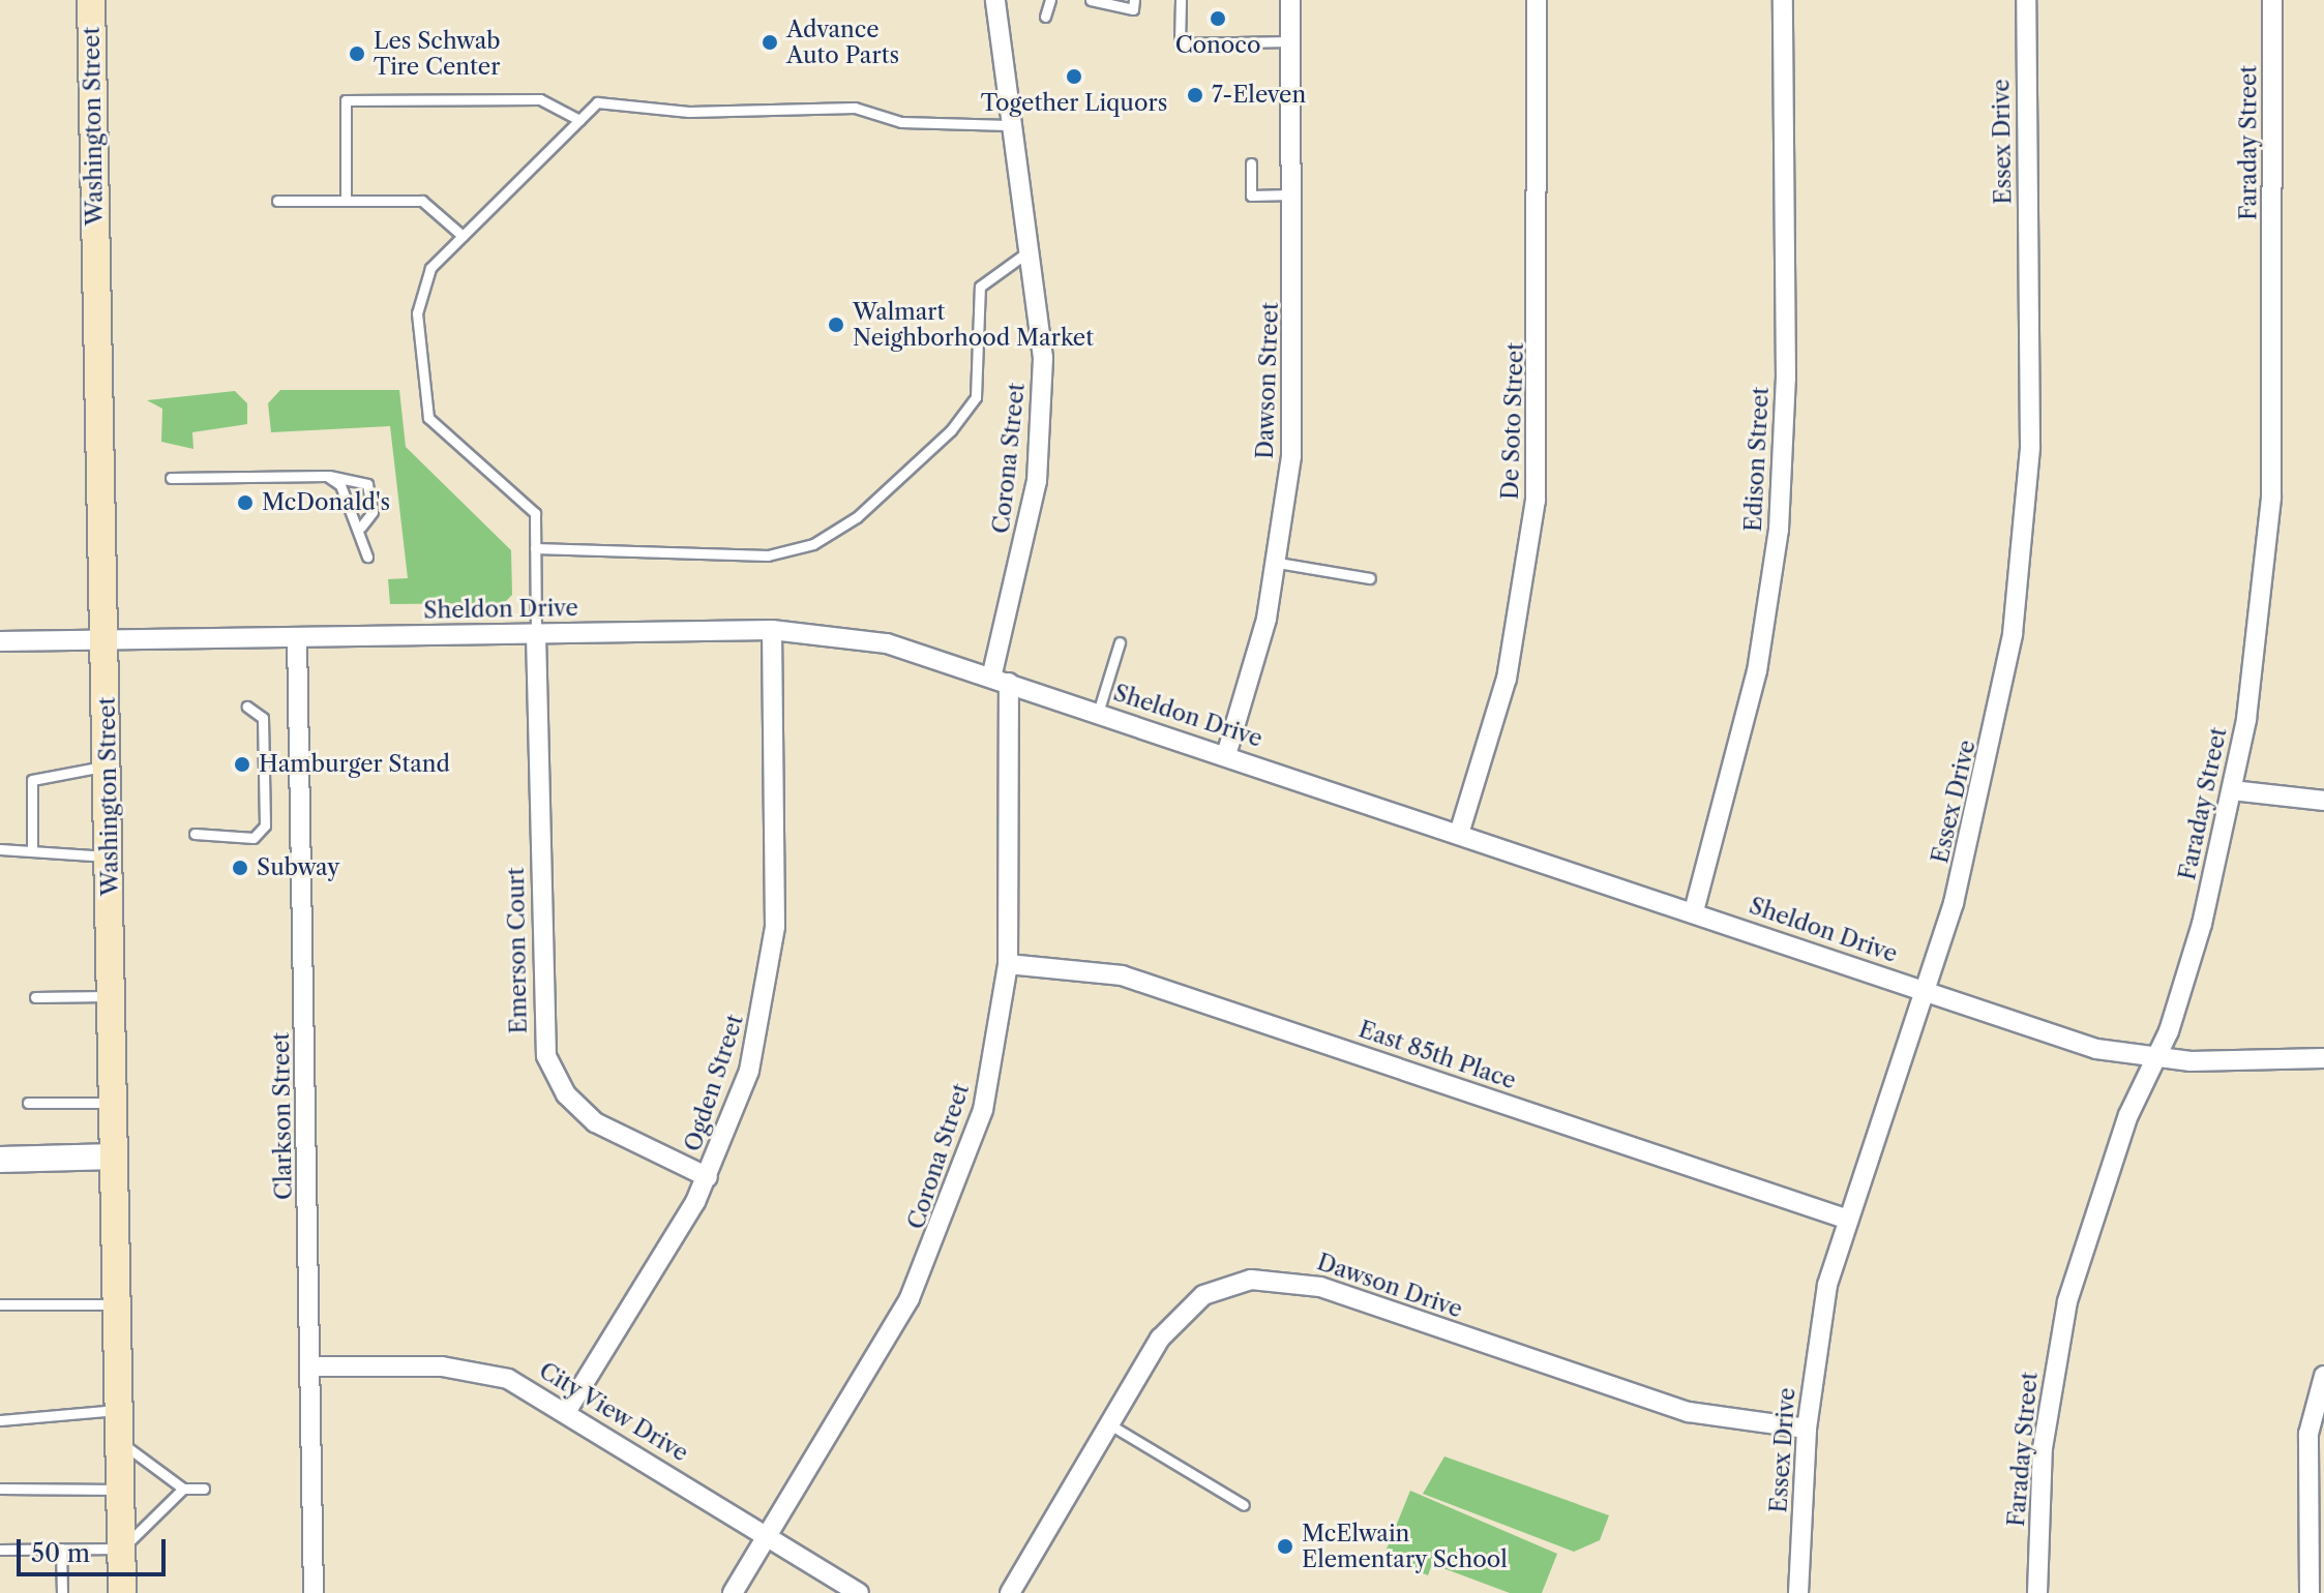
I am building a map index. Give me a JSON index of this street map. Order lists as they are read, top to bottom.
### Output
{
  "streets": {
    "main road": ["Washington Street"],
    "street": [
      "Essex Drive",
      "Faraday Street",
      "Dawson Street",
      "De Soto Street",
      "Corona Street",
      "Edison Street",
      "Sheldon Drive",
      "Emerson Court",
      "East 85th Place",
      "Ogden Street",
      "Clarkson Street",
      "Dawson Drive",
      "City View Drive"
    ]
  },
  "crossings": [
    ["Washington Street", "Sheldon Drive"],
    ["Essex Drive", "Sheldon Drive"],
    ["Essex Drive", "East 85th Place"],
    ["Essex Drive", "Dawson Drive"],
    ["Faraday Street", "Sheldon Drive"],
    ["Dawson Street", "Sheldon Drive"],
    ["De Soto Street", "Sheldon Drive"],
    ["Corona Street", "Sheldon Drive"],
    ["Corona Street", "East 85th Place"],
    ["Corona Street", "City View Drive"],
    ["Edison Street", "Sheldon Drive"],
    ["Sheldon Drive", "Emerson Court"],
    ["Sheldon Drive", "Ogden Street"],
    ["Sheldon Drive", "Clarkson Street"],
    ["Emerson Court", "Ogden Street"],
    ["Ogden Street", "City View Drive"],
    ["Clarkson Street", "City View Drive"]
  ],
  "places": [
    "Conoco",
    "Advance Auto Parts",
    "Les Schwab Tire Center",
    "Together Liquors",
    "7-Eleven",
    "Walmart Neighborhood Market",
    "McDonald's",
    "Hamburger Stand",
    "Subway",
    "McElwain Elementary School"
  ],
  "scale_bar": "50 m"
}
